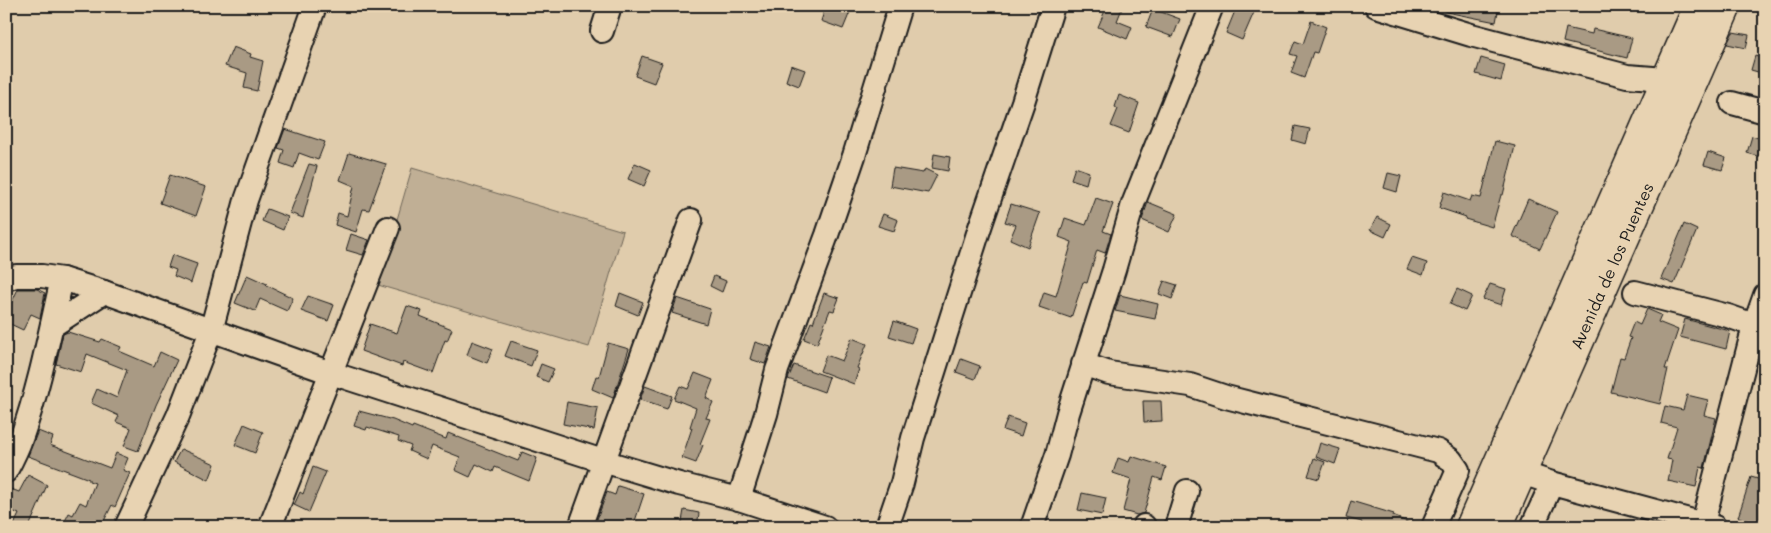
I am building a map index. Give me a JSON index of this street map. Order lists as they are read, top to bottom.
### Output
{
  "streets": {
    "main road": ["Avenida de los Puentes"]
  }
}
